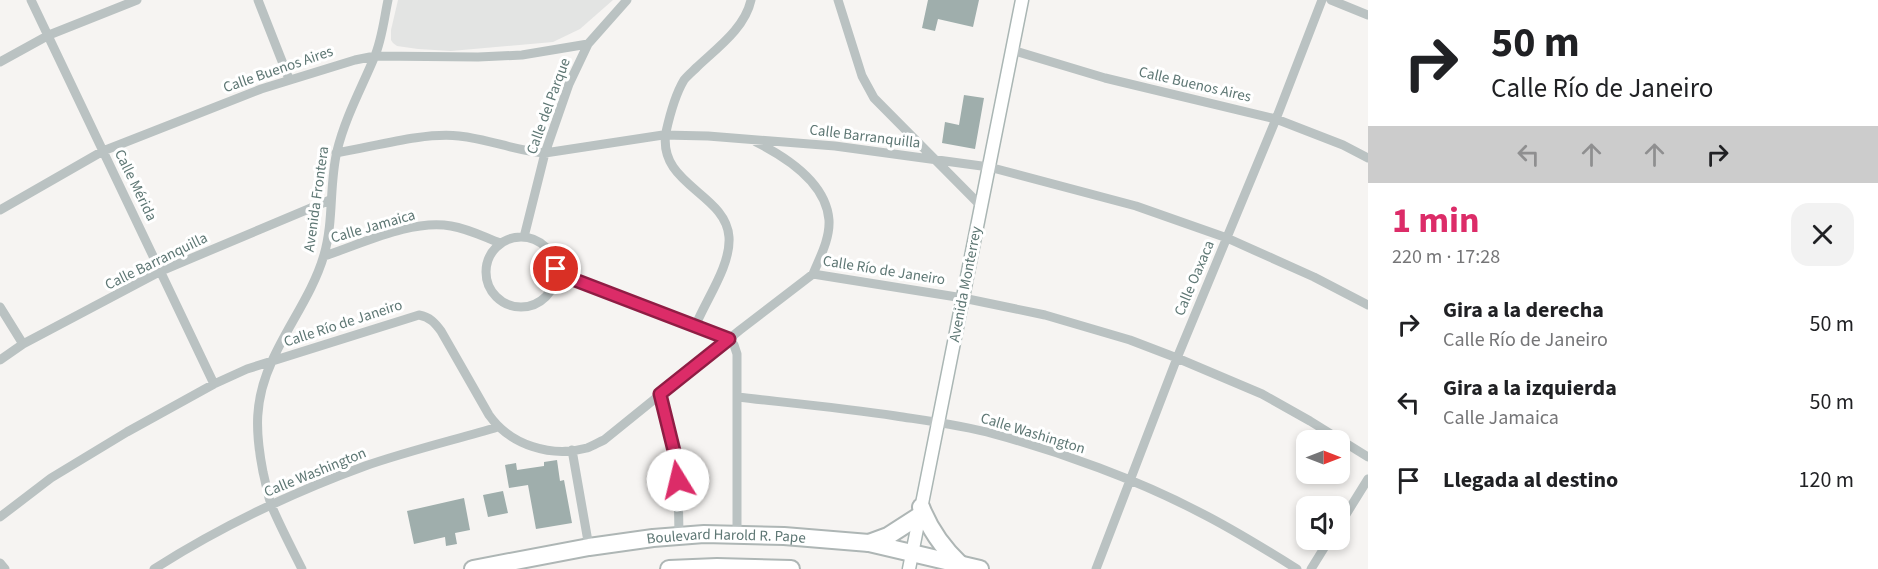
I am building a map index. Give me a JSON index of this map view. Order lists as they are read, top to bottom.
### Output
{
  "streets": {
    "highway": ["Boulevard Harold R. Pape"],
    "street": [
      "Calle Buenos Aires",
      "Calle del Parque",
      "Calle Barranquilla",
      "Calle Mérida",
      "Avenida Frontera",
      "Calle Jamaica",
      "Calle Río de Janeiro",
      "Calle Oaxaca",
      "Avenida Monterrey",
      "Calle Washington"
    ]
  },
  "crossings": [
    ["Calle Buenos Aires", "Calle del Parque"],
    ["Calle Buenos Aires", "Calle Mérida"],
    ["Calle Buenos Aires", "Avenida Frontera"],
    ["Calle Buenos Aires", "Calle Oaxaca"],
    ["Calle Buenos Aires", "Avenida Monterrey"],
    ["Calle del Parque", "Calle Barranquilla"],
    ["Calle del Parque", "Calle Jamaica"],
    ["Calle Barranquilla", "Calle Mérida"],
    ["Calle Barranquilla", "Avenida Frontera"],
    ["Calle Barranquilla", "Calle Oaxaca"],
    ["Calle Barranquilla", "Avenida Monterrey"],
    ["Calle Mérida", "Calle Río de Janeiro"],
    ["Avenida Frontera", "Calle Jamaica"],
    ["Avenida Frontera", "Calle Río de Janeiro"],
    ["Avenida Frontera", "Calle Washington"],
    ["Calle Río de Janeiro", "Calle Oaxaca"],
    ["Calle Río de Janeiro", "Avenida Monterrey"],
    ["Calle Río de Janeiro", "Calle Washington"],
    ["Calle Oaxaca", "Calle Washington"],
    ["Avenida Monterrey", "Calle Washington"],
    ["Avenida Monterrey", "Boulevard Harold R. Pape"]
  ],
  "north": "right",
  "page": {
    "turn": ["50 m", "Calle Río de Janeiro"],
    "heading": ["1 min", "220 m · 17:28"],
    "list": [
      {
        "name": "Gira a la derecha",
        "note": "Calle Río de Janeiro",
        "value": "50 m"
      },
      {
        "name": "Gira a la izquierda",
        "note": "Calle Jamaica",
        "value": "50 m"
      },
      {
        "name": "Llegada al destino",
        "value": "120 m"
      }
    ]
  }
}
